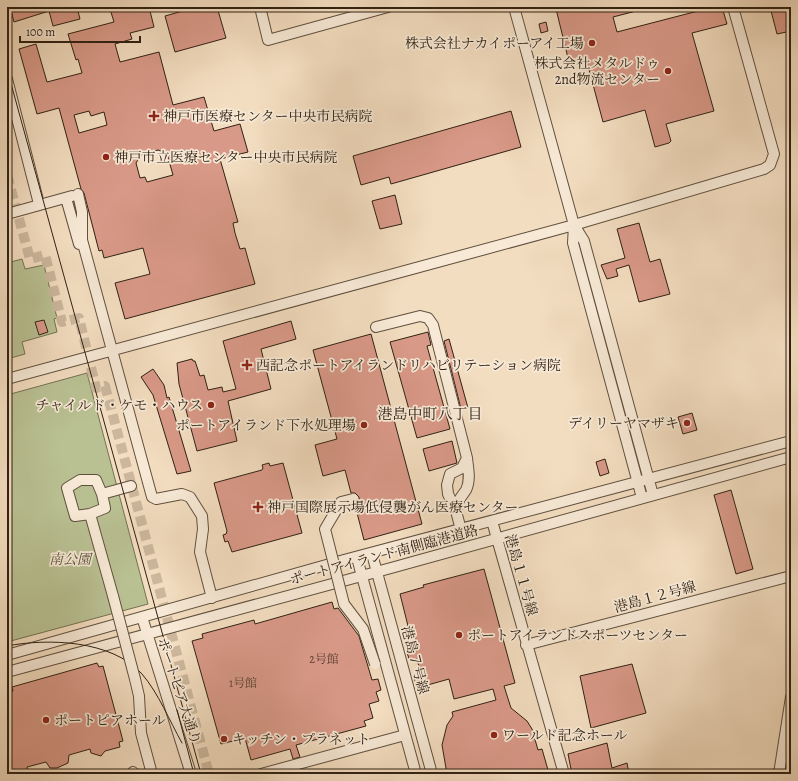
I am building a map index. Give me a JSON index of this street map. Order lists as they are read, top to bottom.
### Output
{
  "streets": {
    "street": [
      "ポートアイランド南側臨港道路",
      "港島１１号線",
      "港島１２号線",
      "港島７号線",
      "ポートピア大通り"
    ]
  },
  "crossings": [
    ["ポートアイランド南側臨港道路", "港島１１号線"],
    ["ポートアイランド南側臨港道路", "港島７号線"],
    ["ポートアイランド南側臨港道路", "ポートピア大通り"],
    ["港島１１号線", "港島１２号線"]
  ],
  "districts": ["港島中町八丁目"],
  "parks": ["南公園"],
  "places": {
    "other": [
      "株式会社ナカイポーアイ工場",
      "株式会社メタルドゥ 2nd物流センター",
      "神戸市立医療センター中央市民病院",
      "チャイルド・ケモ・ハウス",
      "デイリーヤマザキ",
      "ポートアイランド下水処理場",
      "ポートアイランドスポーツセンター",
      "ポートピアホール",
      "ワールド記念ホール",
      "キッチン・プラネット"
    ],
    "health": ["神戸市医療センター中央市民病院", "西記念ポートアイランドリハビリテーション病院", "神戸国際展示場低侵襲がん医療センター"]
  },
  "house_numbers": ["2号館", "1号館"],
  "scale_bar": "100 m"
}
